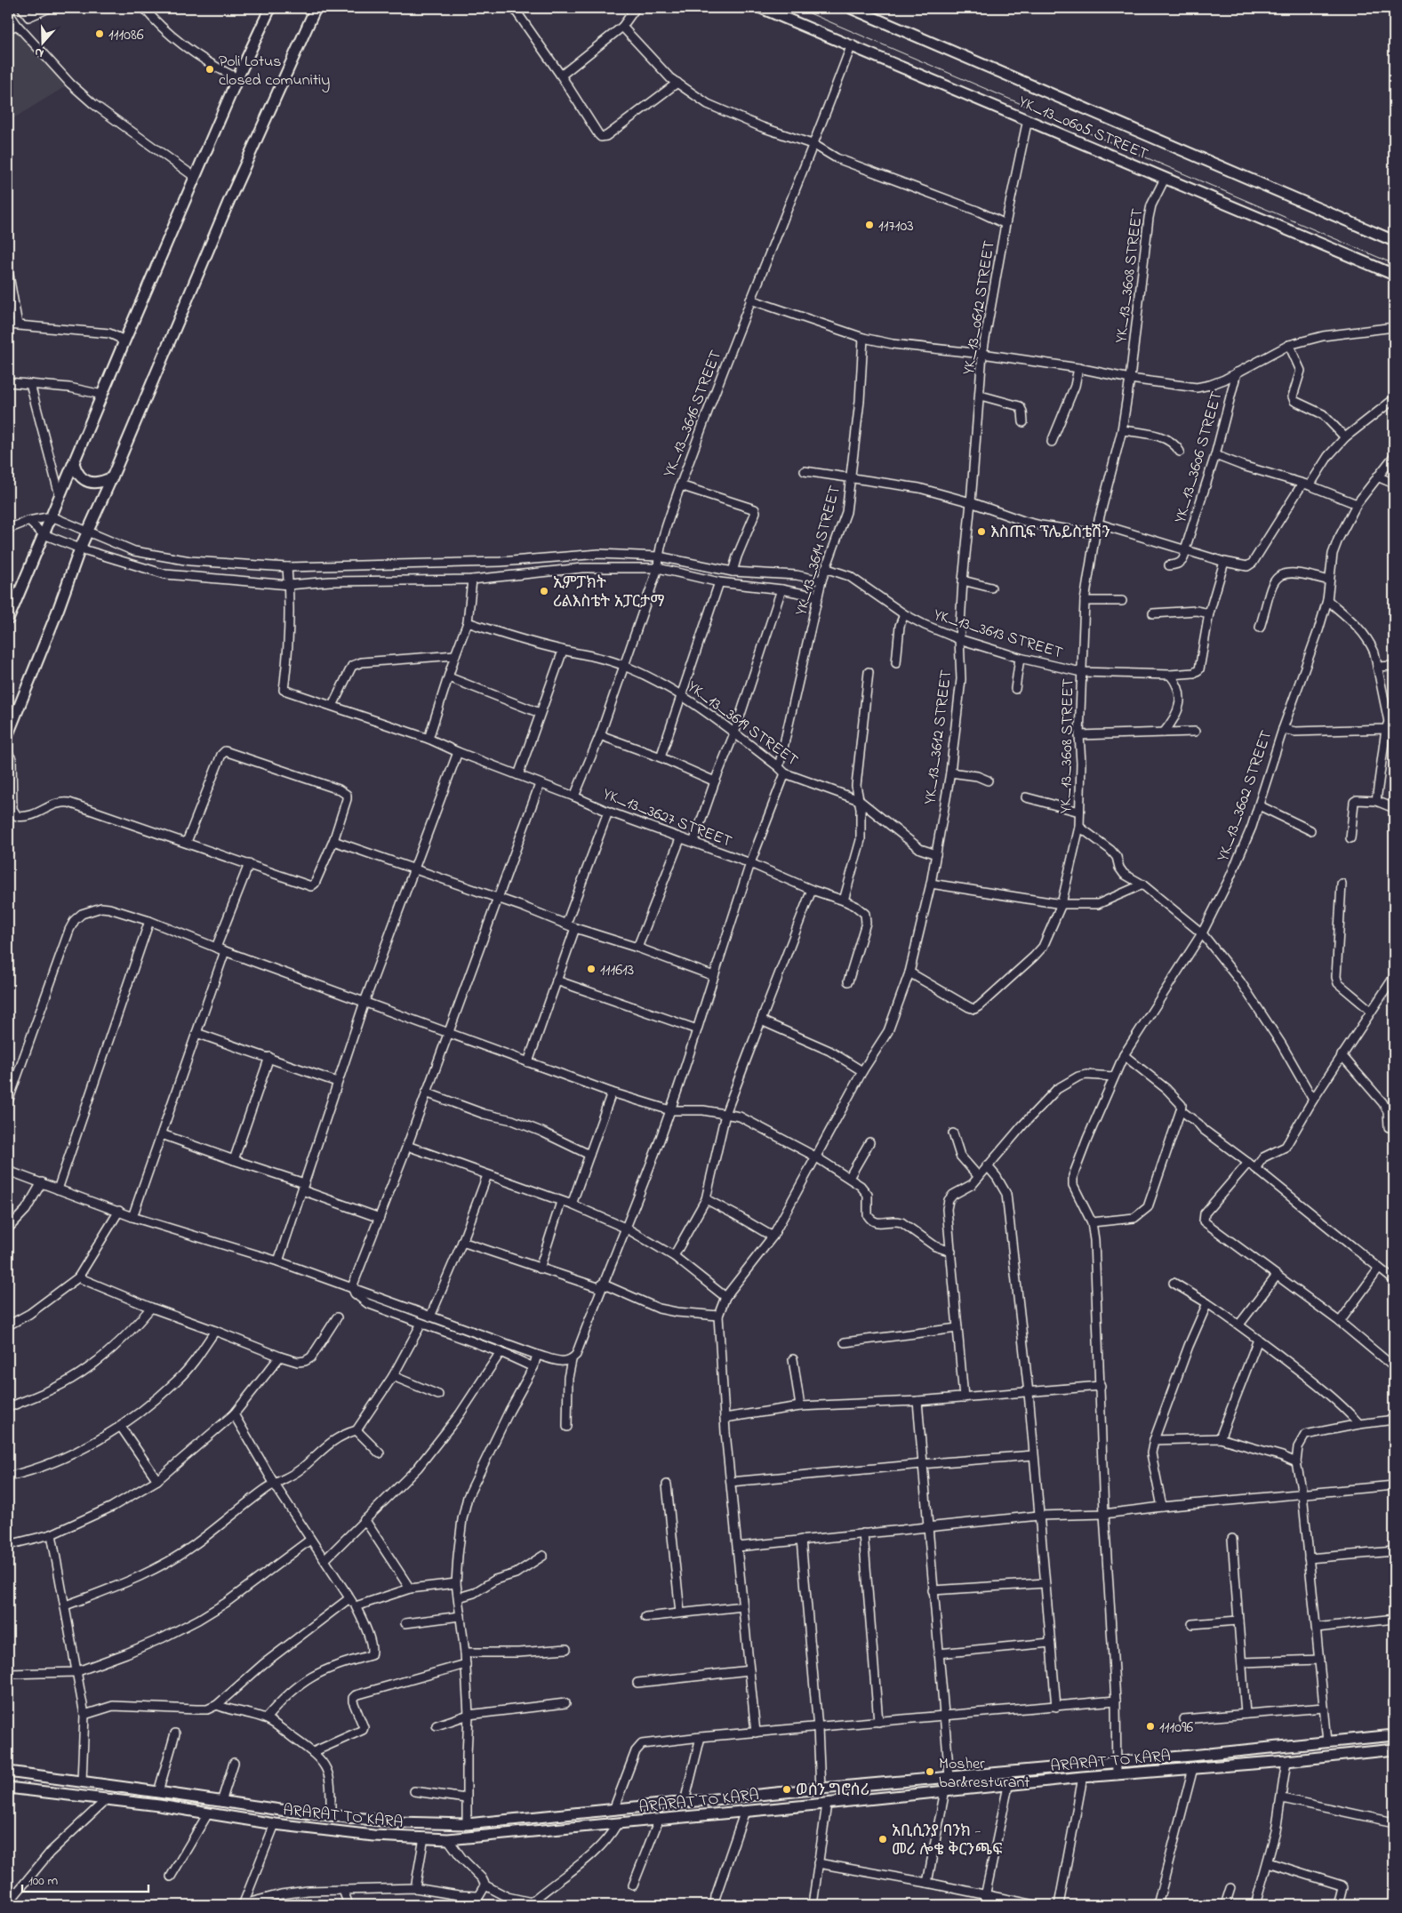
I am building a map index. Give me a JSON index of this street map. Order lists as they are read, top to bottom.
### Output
{
  "streets": {
    "main road": ["YK_13_0605 STREET", "ARARAT TO KARA"],
    "street": [
      "YK_13_3608 STREET",
      "YK_13_0612 STREET",
      "YK_13_3616 STREET",
      "YK_13_3606 STREET",
      "YK_13_3614 STREET",
      "YK_13_3613 STREET",
      "YK_13_3619 STREET",
      "YK_13_3612 STREET",
      "YK_13_3602 STREET",
      "YK_13_3627 STREET"
    ]
  },
  "crossings": [
    ["YK_13_0605 STREET", "YK_13_3608 STREET"],
    ["YK_13_0605 STREET", "YK_13_0612 STREET"],
    ["YK_13_0605 STREET", "YK_13_3616 STREET"],
    ["YK_13_3608 STREET", "YK_13_3613 STREET"],
    ["YK_13_3608 STREET", "YK_13_3612 STREET"],
    ["YK_13_0612 STREET", "YK_13_3612 STREET"],
    ["YK_13_3616 STREET", "YK_13_3619 STREET"],
    ["YK_13_3616 STREET", "YK_13_3627 STREET"],
    ["YK_13_3614 STREET", "YK_13_3613 STREET"],
    ["YK_13_3614 STREET", "YK_13_3619 STREET"],
    ["YK_13_3613 STREET", "YK_13_3612 STREET"],
    ["YK_13_3619 STREET", "YK_13_3612 STREET"],
    ["YK_13_3602 STREET", "ARARAT TO KARA"]
  ],
  "places": [
    "111086",
    "Poli Lotus closed comunitiy",
    "117103",
    "እስጢፍ ፕሌይስቴሽን",
    "ኢምፓክት ሪልእስቴት አፓርታማ",
    "111613",
    "111096",
    "Mosher bar&resturant",
    "ወሰን ግሮሰሪ",
    "አቢሲንያ ባንክ - መሪ ሎቄ ቅርንጫፍ"
  ],
  "scale_bar": "100 m",
  "north": "bottom"
}
